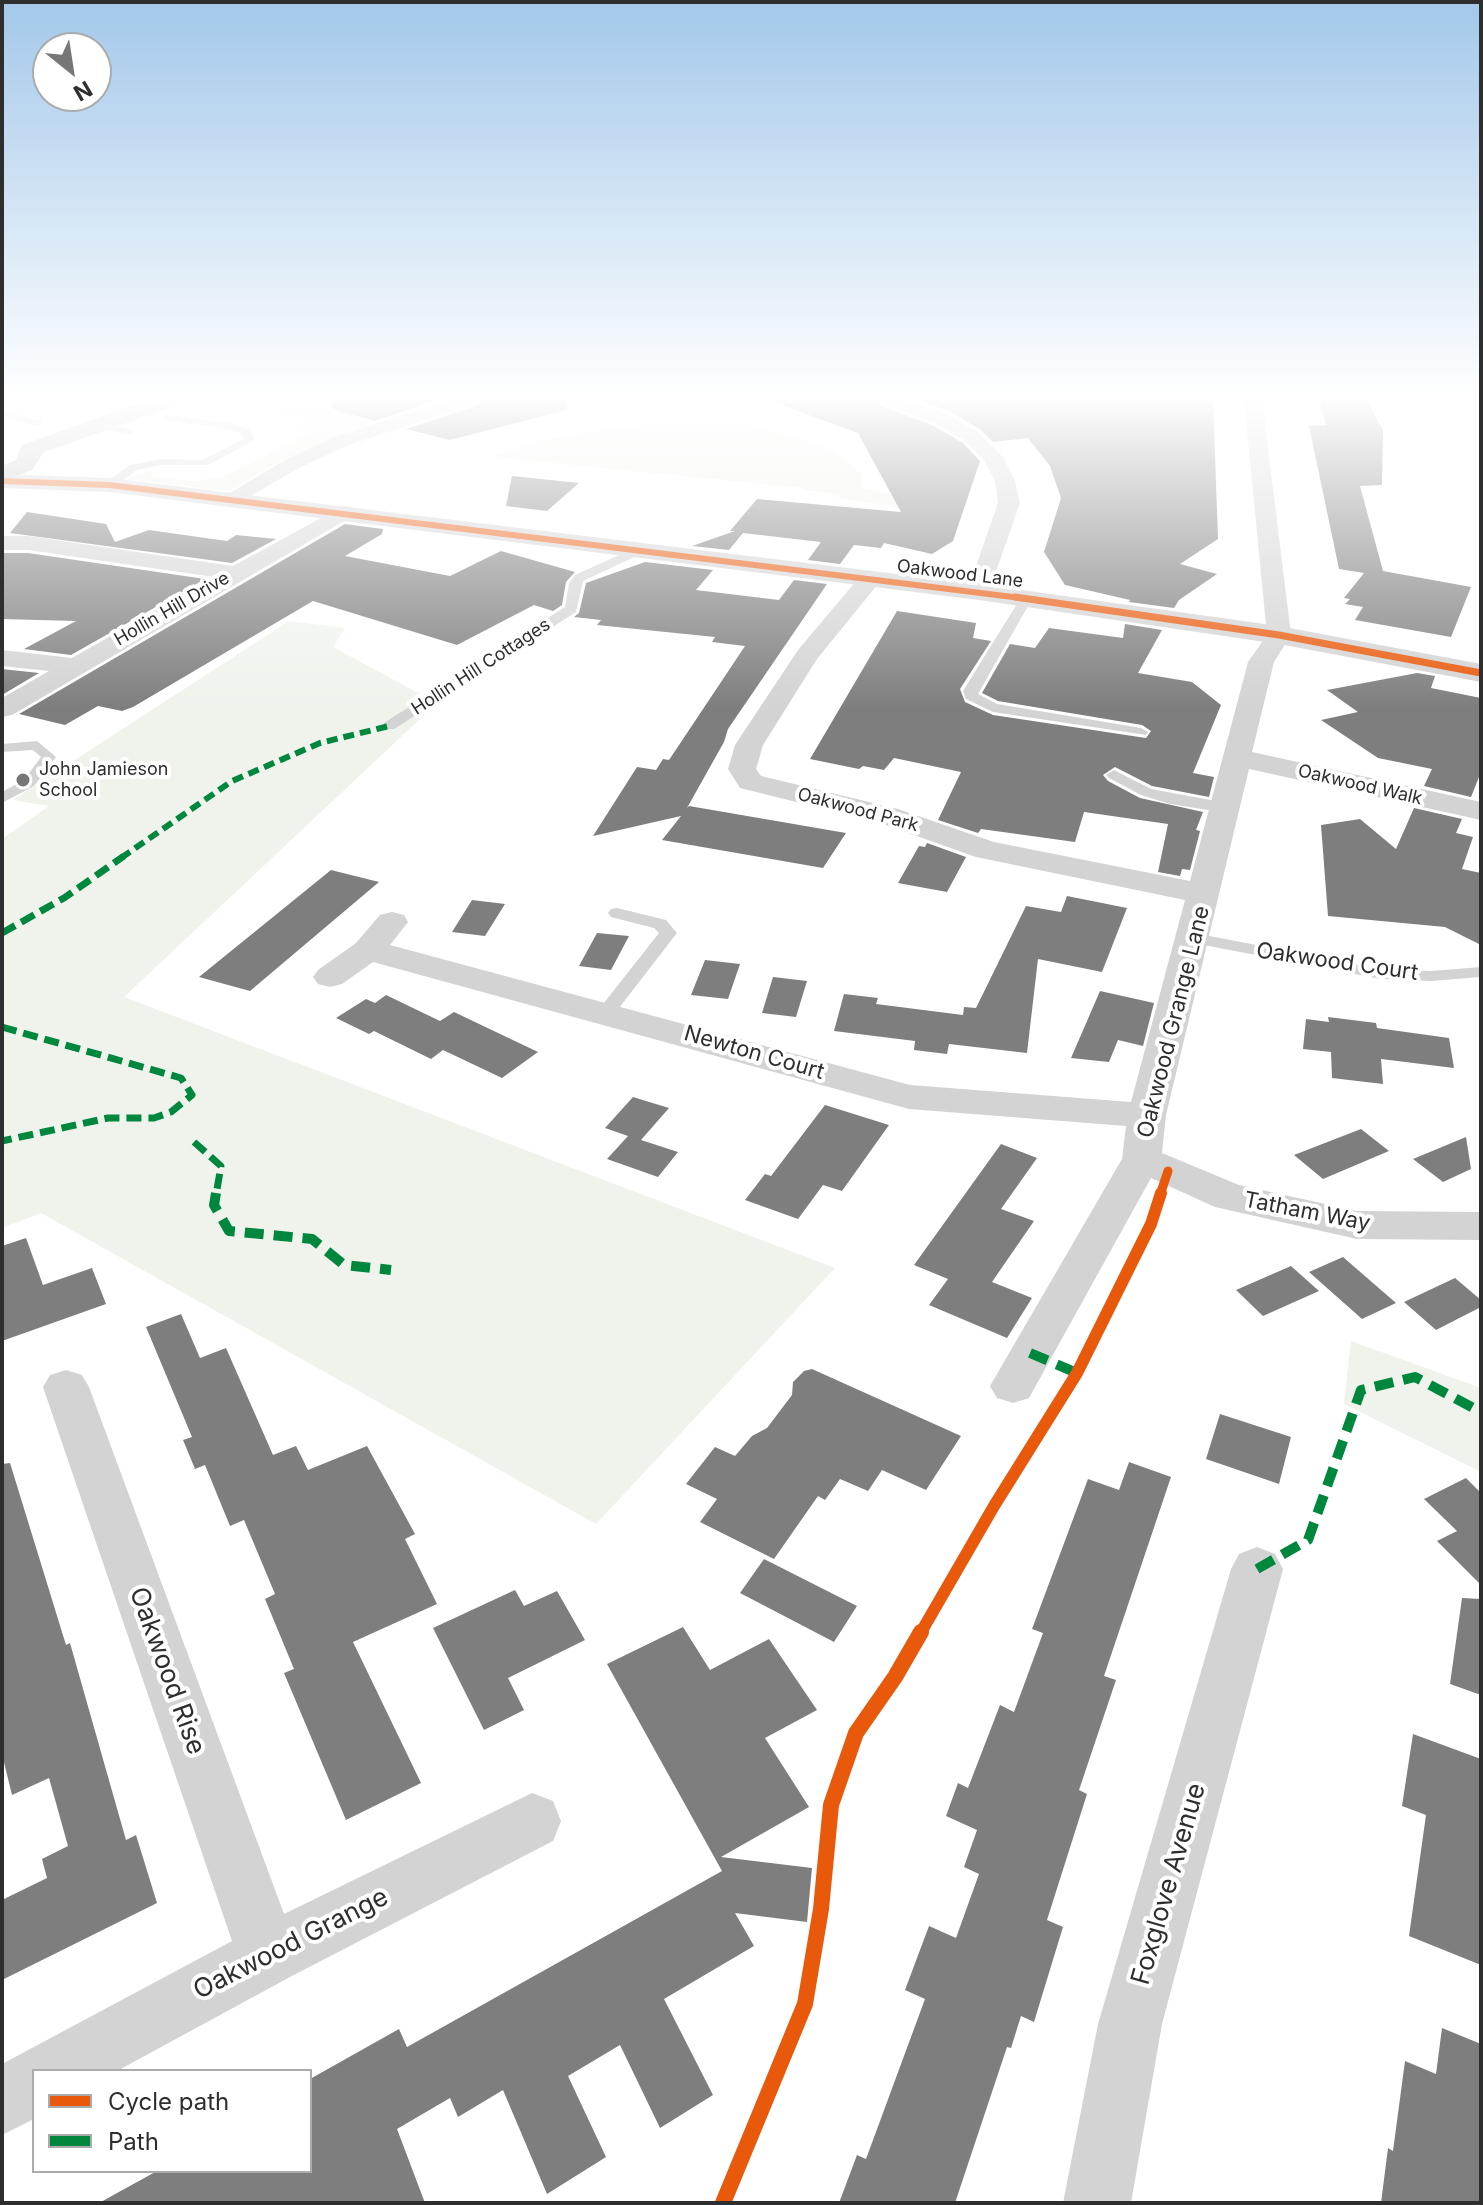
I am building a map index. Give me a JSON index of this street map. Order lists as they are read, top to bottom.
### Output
{
  "streets": {
    "street": [
      "Oakwood Lane",
      "Hollin Hill Drive",
      "Oakwood Walk",
      "Oakwood Park",
      "Oakwood Grange Lane",
      "Newton Court",
      "Tatham Way",
      "Oakwood Rise",
      "Foxglove Avenue",
      "Oakwood Grange"
    ],
    "lane": ["Hollin Hill Cottages", "Oakwood Court"]
  },
  "crossings": [
    ["Oakwood Lane", "Hollin Hill Drive"],
    ["Oakwood Lane", "Hollin Hill Cottages"],
    ["Oakwood Lane", "Oakwood Park"],
    ["Oakwood Lane", "Oakwood Grange Lane"],
    ["Oakwood Walk", "Oakwood Grange Lane"],
    ["Oakwood Park", "Oakwood Grange Lane"],
    ["Oakwood Court", "Oakwood Grange Lane"],
    ["Oakwood Grange Lane", "Newton Court"],
    ["Oakwood Grange Lane", "Tatham Way"],
    ["Oakwood Rise", "Oakwood Grange"]
  ],
  "places": ["John Jamieson School"],
  "legend": ["Cycle path", "Path"],
  "north": "bottom right"
}
